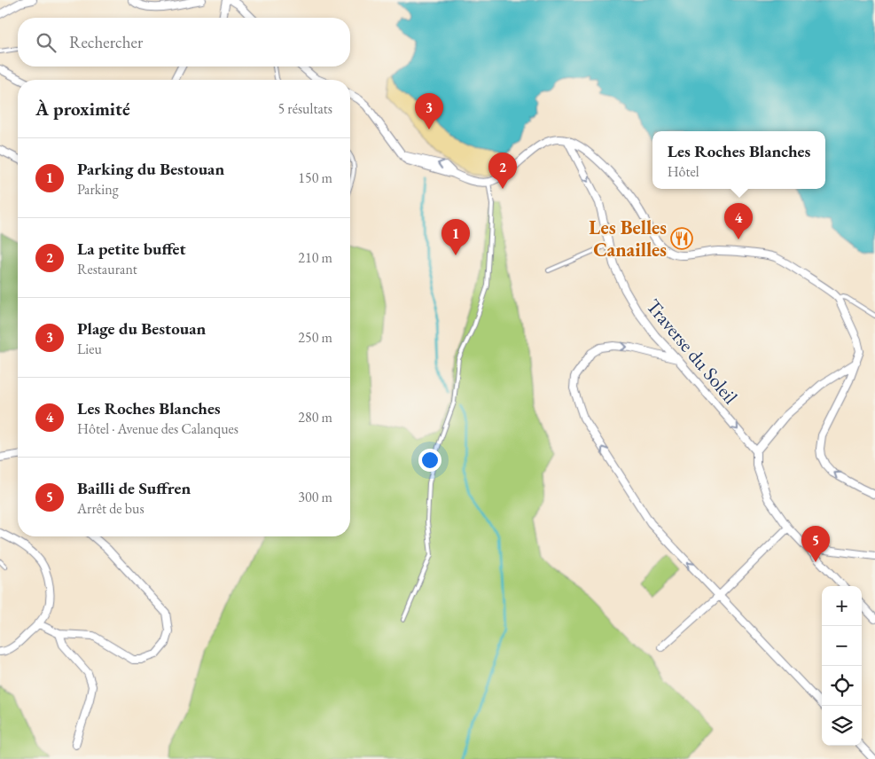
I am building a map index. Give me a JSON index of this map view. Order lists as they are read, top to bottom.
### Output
{
  "streets": {
    "street": ["Traverse du Soleil"]
  },
  "one_way": ["Traverse du Soleil"],
  "places": {
    "restaurant": ["Les Belles Canailles"]
  },
  "page": {
    "search": "Rechercher",
    "heading": ["À proximité", "5 résultats"],
    "pins": [
      "3",
      "2",
      "4",
      "1",
      "5"
    ],
    "popup": ["Les Roches Blanches", "Hôtel"],
    "list": [
      {
        "mark": "1",
        "name": "Parking du Bestouan",
        "note": "Parking",
        "value": "150 m"
      },
      {
        "mark": "2",
        "name": "La petite buffet",
        "note": "Restaurant",
        "value": "210 m"
      },
      {
        "mark": "3",
        "name": "Plage du Bestouan",
        "note": "Lieu",
        "value": "250 m"
      },
      {
        "mark": "4",
        "name": "Les Roches Blanches",
        "note": "Hôtel · Avenue des Calanques",
        "value": "280 m"
      },
      {
        "mark": "5",
        "name": "Bailli de Suffren",
        "note": "Arrêt de bus",
        "value": "300 m"
      }
    ],
    "map_buttons": ["+", "−"]
  }
}
